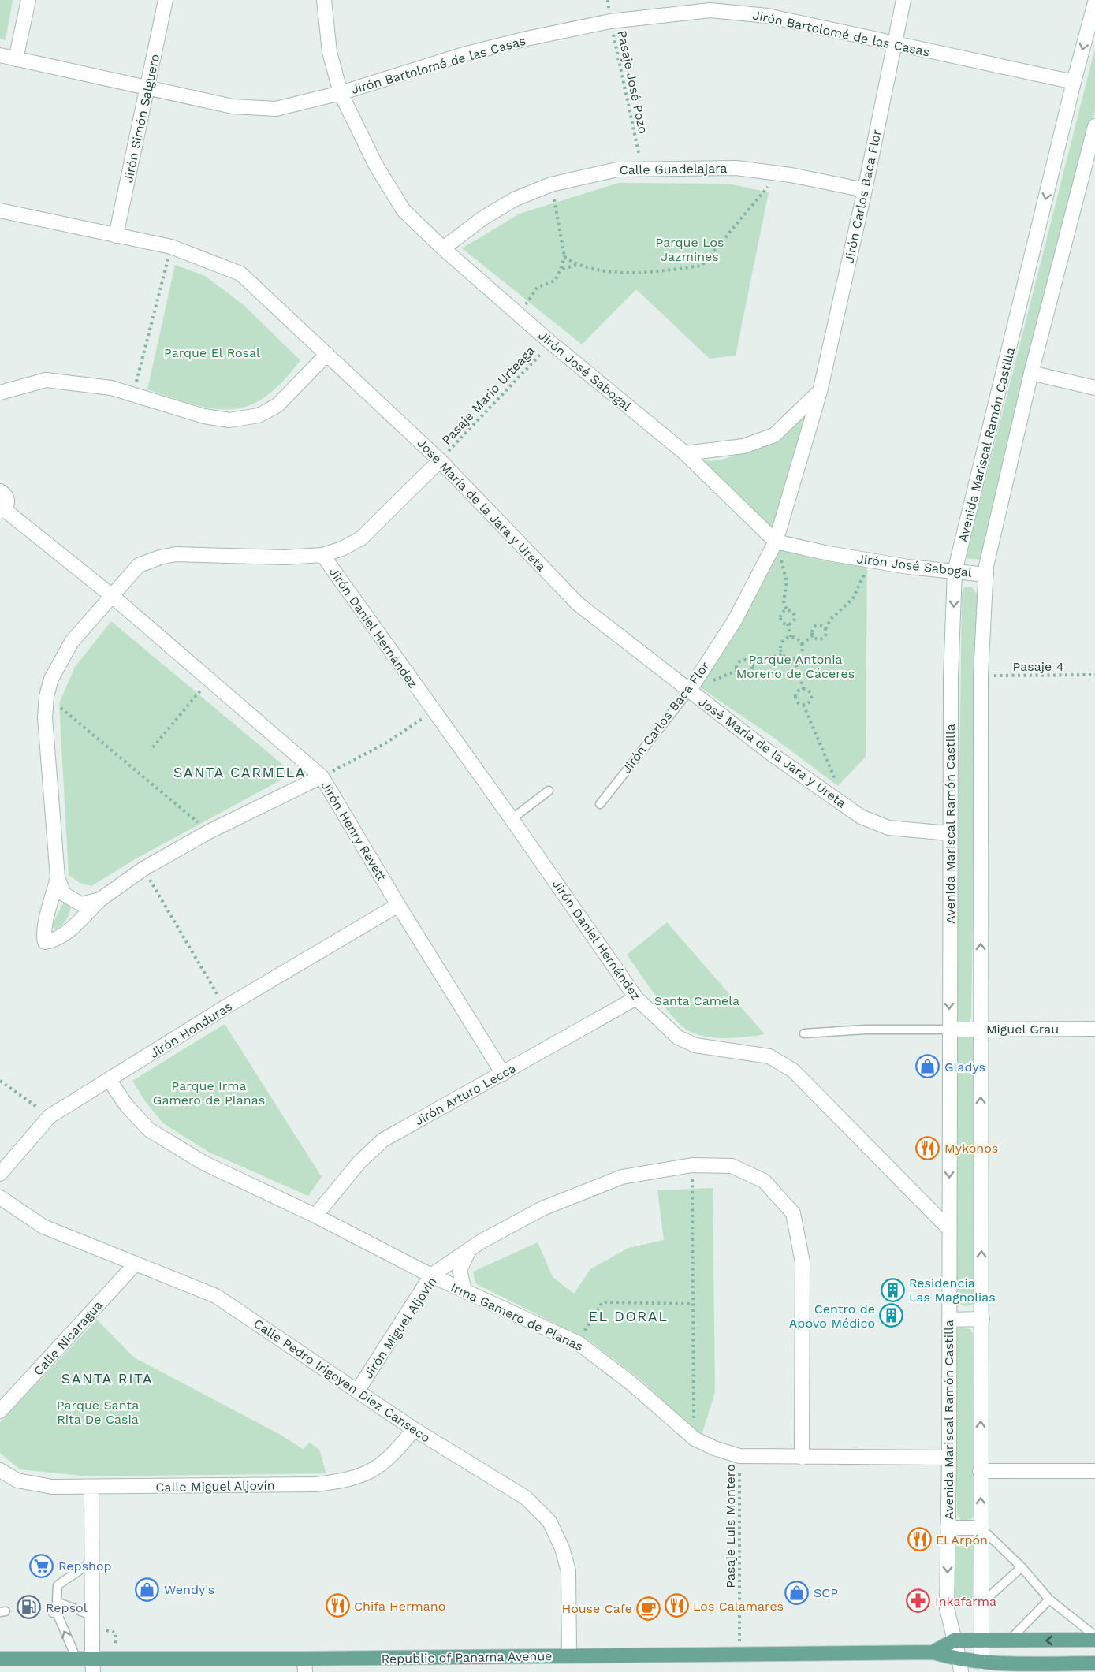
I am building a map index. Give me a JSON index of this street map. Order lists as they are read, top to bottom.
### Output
{
  "streets": {
    "main road": ["Republic of Panama Avenue"],
    "street": [
      "Jirón Bartolomé de las Casas",
      "Jirón Simón Salguero",
      "Calle Guadelajara",
      "Jirón Carlos Baca Flor",
      "Jirón José Sabogal",
      "Avenida Mariscal Ramón Castilla",
      "José María de la Jara y Ureta",
      "Jirón Daniel Hernández",
      "Jirón Henry Revett",
      "Miguel Grau",
      "Jirón Honduras",
      "Jirón Arturo Lecca",
      "Irma Gamero de Planas",
      "Jirón Miguel Aljovín",
      "Calle Nicaragua",
      "Calle Pedro Irigoyen Diez Canseco",
      "Calle Miguel Aljovín"
    ],
    "path": [
      "Pasaje José Pozo",
      "Pasaje Mario Urteaga",
      "Pasaje 4",
      "Pasaje Luis Montero"
    ]
  },
  "crossings": [
    ["Jirón Bartolomé de las Casas", "Pasaje José Pozo"],
    ["Jirón Bartolomé de las Casas", "Jirón Simón Salguero"],
    ["Jirón Bartolomé de las Casas", "Jirón Carlos Baca Flor"],
    ["Jirón Bartolomé de las Casas", "Jirón José Sabogal"],
    ["Jirón Bartolomé de las Casas", "Avenida Mariscal Ramón Castilla"],
    ["Pasaje José Pozo", "Calle Guadelajara"],
    ["Jirón Simón Salguero", "José María de la Jara y Ureta"],
    ["Calle Guadelajara", "Jirón Carlos Baca Flor"],
    ["Calle Guadelajara", "Jirón José Sabogal"],
    ["Jirón Carlos Baca Flor", "Jirón José Sabogal"],
    ["Jirón Carlos Baca Flor", "José María de la Jara y Ureta"],
    ["Jirón José Sabogal", "Pasaje Mario Urteaga"],
    ["Jirón José Sabogal", "Avenida Mariscal Ramón Castilla"],
    ["Pasaje Mario Urteaga", "José María de la Jara y Ureta"],
    ["Avenida Mariscal Ramón Castilla", "José María de la Jara y Ureta"],
    ["Avenida Mariscal Ramón Castilla", "Jirón Daniel Hernández"],
    ["Avenida Mariscal Ramón Castilla", "Pasaje 4"],
    ["Avenida Mariscal Ramón Castilla", "Miguel Grau"],
    ["Avenida Mariscal Ramón Castilla", "Irma Gamero de Planas"],
    ["Avenida Mariscal Ramón Castilla", "Republic of Panama Avenue"],
    ["Jirón Daniel Hernández", "Jirón Arturo Lecca"],
    ["Jirón Henry Revett", "Jirón Honduras"],
    ["Jirón Henry Revett", "Jirón Arturo Lecca"],
    ["Jirón Honduras", "Irma Gamero de Planas"],
    ["Jirón Arturo Lecca", "Irma Gamero de Planas"],
    ["Irma Gamero de Planas", "Jirón Miguel Aljovín"],
    ["Irma Gamero de Planas", "Pasaje Luis Montero"],
    ["Jirón Miguel Aljovín", "Calle Pedro Irigoyen Diez Canseco"],
    ["Calle Nicaragua", "Calle Pedro Irigoyen Diez Canseco"],
    ["Calle Pedro Irigoyen Diez Canseco", "Calle Miguel Aljovín"],
    ["Calle Pedro Irigoyen Diez Canseco", "Republic of Panama Avenue"],
    ["Pasaje Luis Montero", "Republic of Panama Avenue"]
  ],
  "districts": ["SANTA CARMELA", "EL DORAL", "SANTA RITA"],
  "parks": [
    "Parque Los Jazmines",
    "Parque El Rosal",
    "Parque Antonia Moreno de Cáceres",
    "Santa Camela",
    "Parque Irma Gamero de Planas",
    "Parque Santa Rita De Casia"
  ],
  "places": {
    "shop": ["Gladys", "Wendy's", "SCP"],
    "restaurant": [
      "Mykonos",
      "El Arpón",
      "Chifa Hermano",
      "Los Calamares"
    ],
    "building": ["Residencia Las Magnolias", "Centro de Apovo Médico"],
    "supermarket": ["Repshop"],
    "pharmacy": ["Inkafarma"],
    "fuel station": ["Repsol"],
    "cafe": ["House Cafe"]
  }
}
